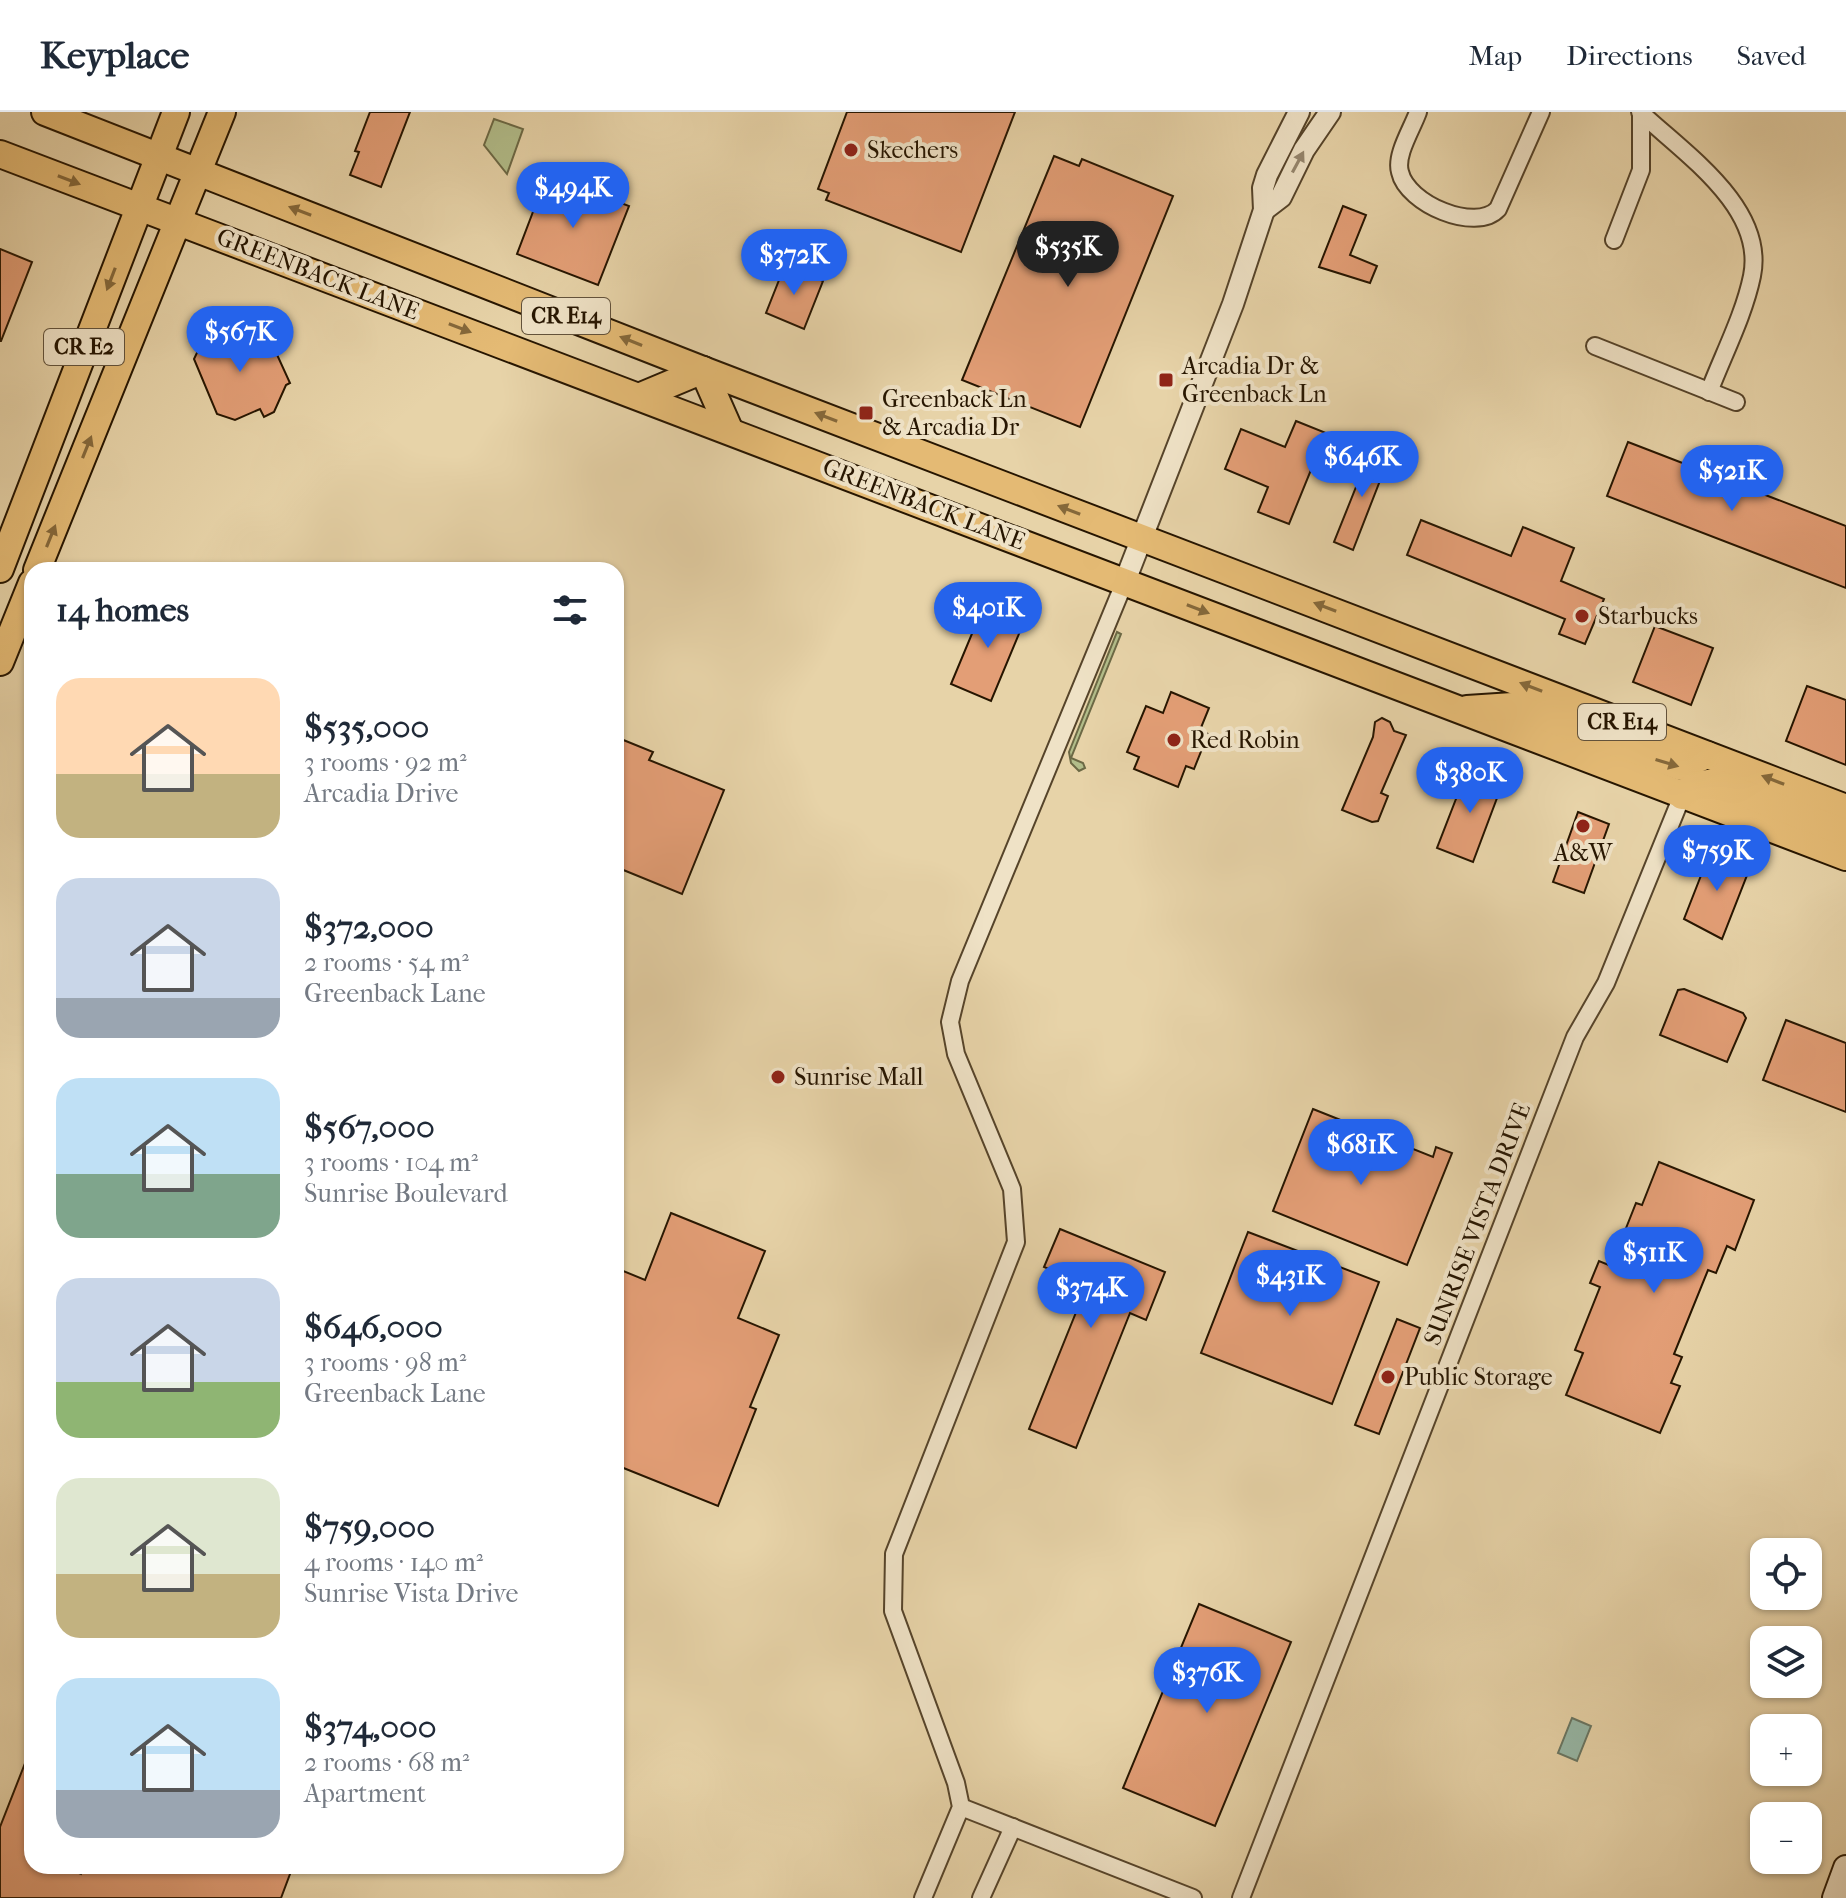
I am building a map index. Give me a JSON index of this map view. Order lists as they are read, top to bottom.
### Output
{
  "streets": {
    "main road": ["GREENBACK LANE", "CR E14", "CR E2"],
    "street": ["SUNRISE VISTA DRIVE"]
  },
  "crossings": [
    ["GREENBACK LANE", "CR E2"],
    ["GREENBACK LANE", "SUNRISE VISTA DRIVE"]
  ],
  "places": {
    "other": [
      "Skechers",
      "Starbucks",
      "Red Robin",
      "A&W",
      "Sunrise Mall",
      "Public Storage"
    ],
    "transit": ["Arcadia Dr & Greenback Ln", "Greenback Ln & Arcadia Dr"]
  },
  "page": {
    "header": "Keyplace",
    "nav": ["Map", "Directions", "Saved"],
    "price": [
      "$494K",
      "$535K",
      "$372K",
      "$567K",
      "$646K",
      "$521K",
      "$401K",
      "$380K",
      "$759K",
      "$681K",
      "$511K",
      "$431K",
      "$374K",
      "$376K"
    ],
    "heading": "14 homes",
    "list": [
      {
        "name": "$535,000",
        "note": "3 rooms · 92 m² · Arcadia Drive"
      },
      {
        "name": "$372,000",
        "note": "2 rooms · 54 m² · Greenback Lane"
      },
      {
        "name": "$567,000",
        "note": "3 rooms · 104 m² · Sunrise Boulevard"
      },
      {
        "name": "$646,000",
        "note": "3 rooms · 98 m² · Greenback Lane"
      },
      {
        "name": "$759,000",
        "note": "4 rooms · 140 m² · Sunrise Vista Drive"
      },
      {
        "name": "$374,000",
        "note": "2 rooms · 68 m² · Apartment"
      }
    ],
    "map_buttons": ["+", "−"]
  }
}
